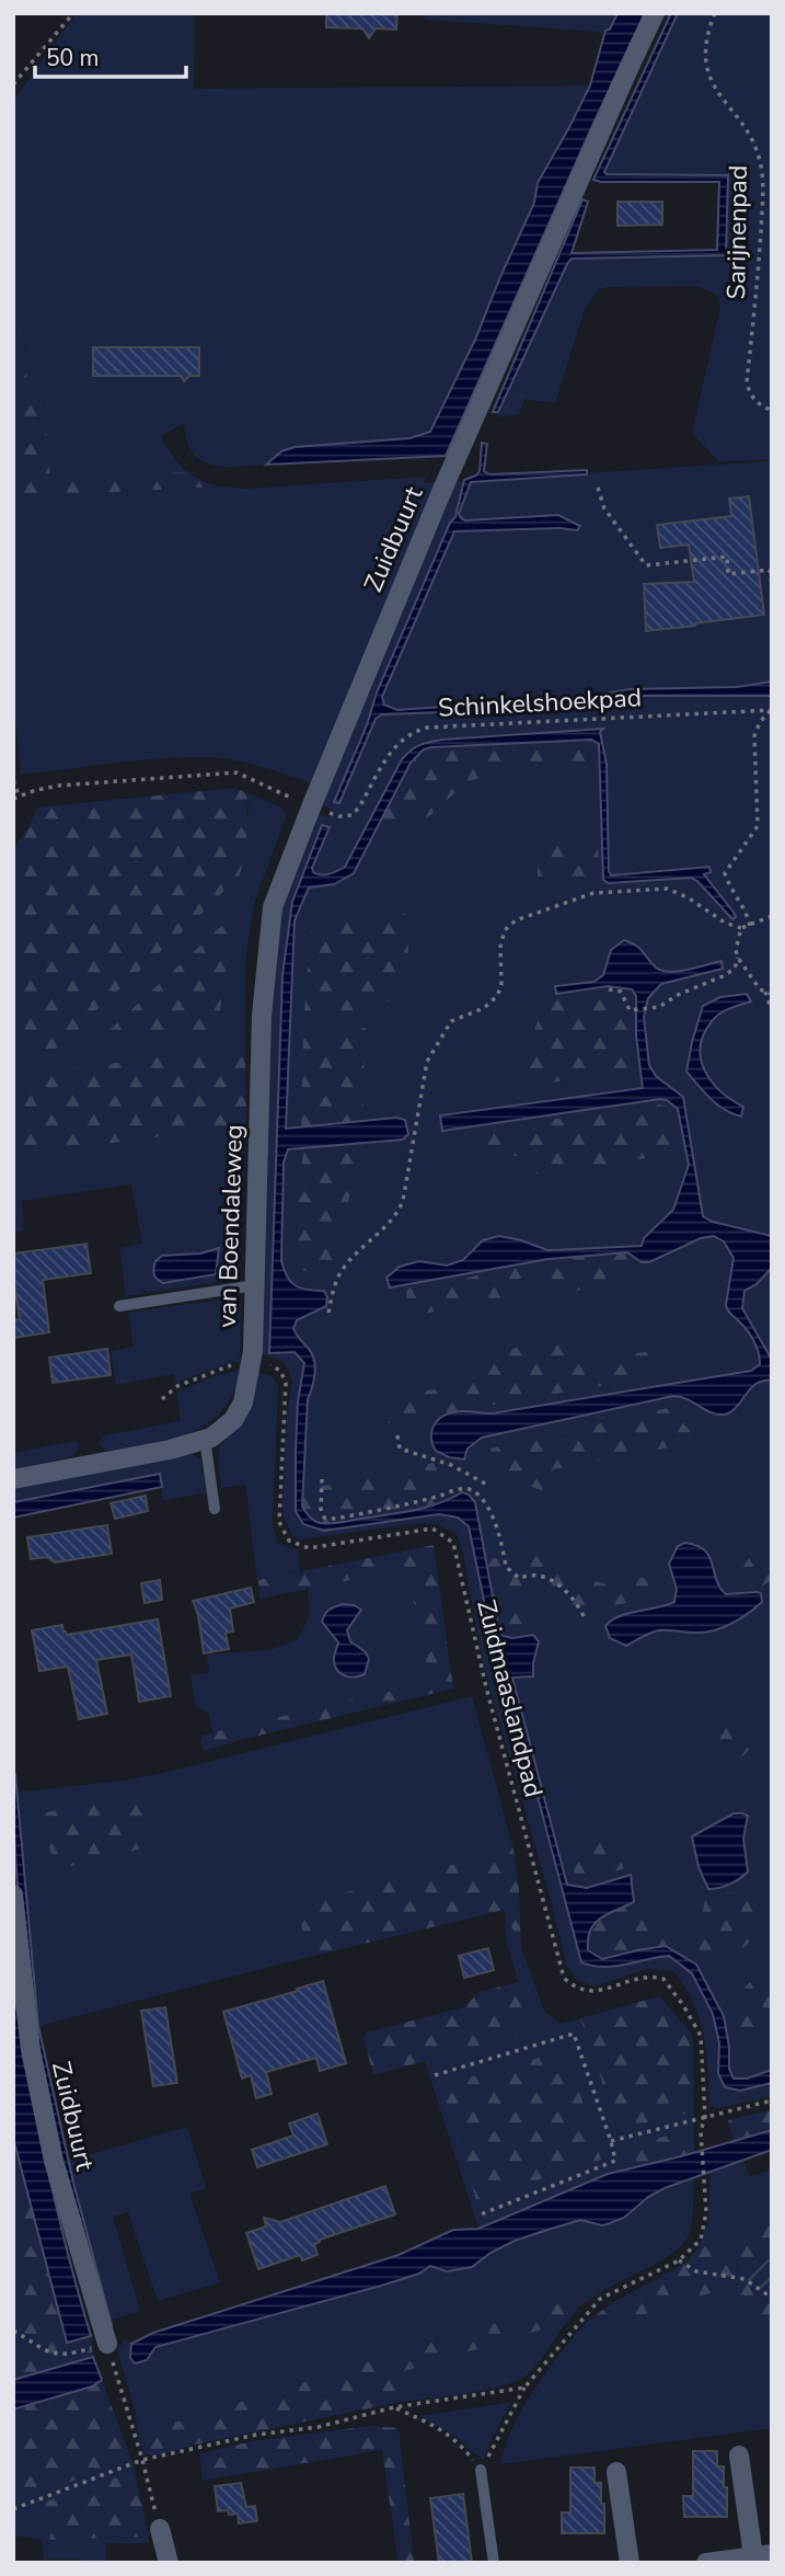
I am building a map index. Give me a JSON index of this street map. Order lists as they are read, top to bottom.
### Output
{
  "streets": {
    "street": ["Zuidbuurt", "van Boendaleweg"],
    "path": ["Sarijnenpad", "Schinkelshoekpad", "Zuidmaaslandpad"]
  },
  "crossings": [
    ["Zuidbuurt", "Schinkelshoekpad"],
    ["Zuidbuurt", "van Boendaleweg"],
    ["Schinkelshoekpad", "van Boendaleweg"],
    ["van Boendaleweg", "Zuidmaaslandpad"]
  ],
  "scale_bar": "50 m"
}
